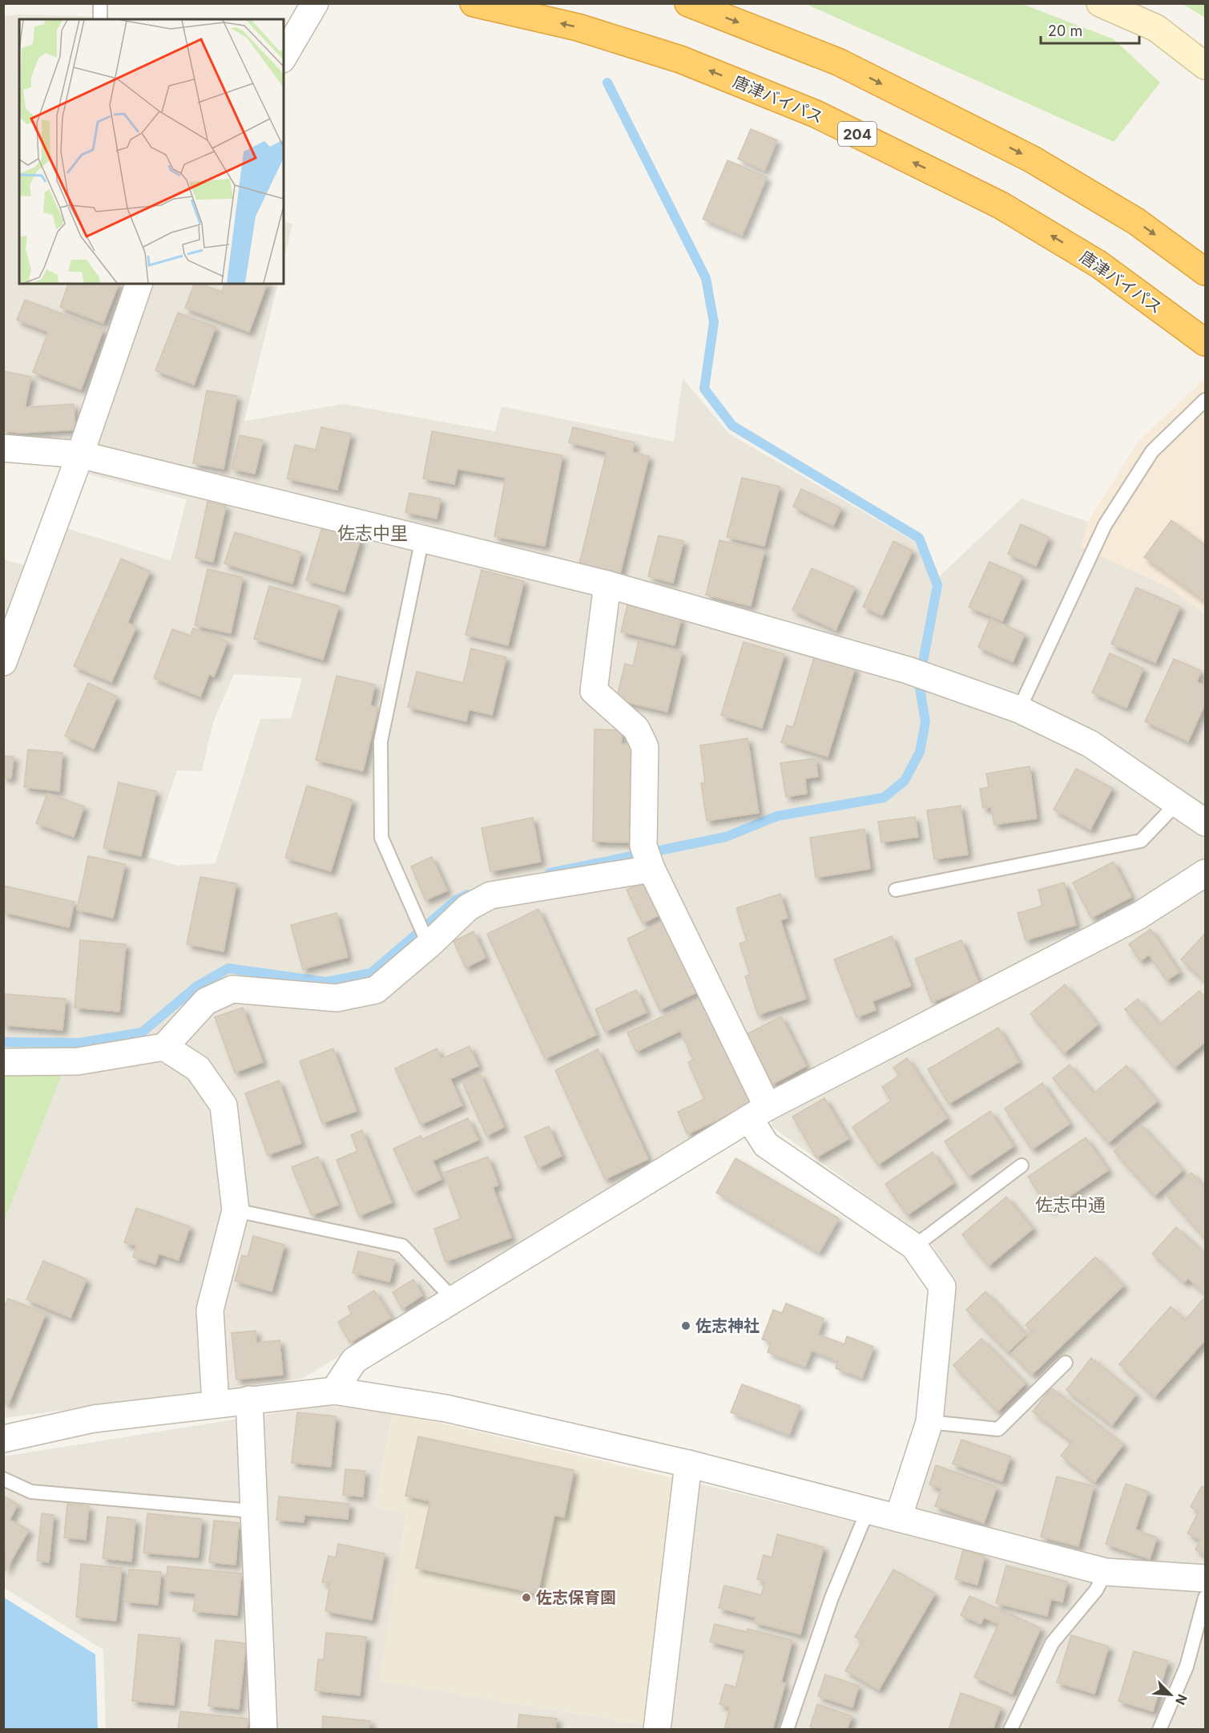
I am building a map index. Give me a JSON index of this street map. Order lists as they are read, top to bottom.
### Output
{
  "streets": {
    "highway": ["唐津バイパス", "204"]
  },
  "districts": ["佐志中里", "佐志中通"],
  "places": ["佐志神社", "佐志保育園"],
  "scale_bar": "20 m",
  "north": "bottom right"
}
